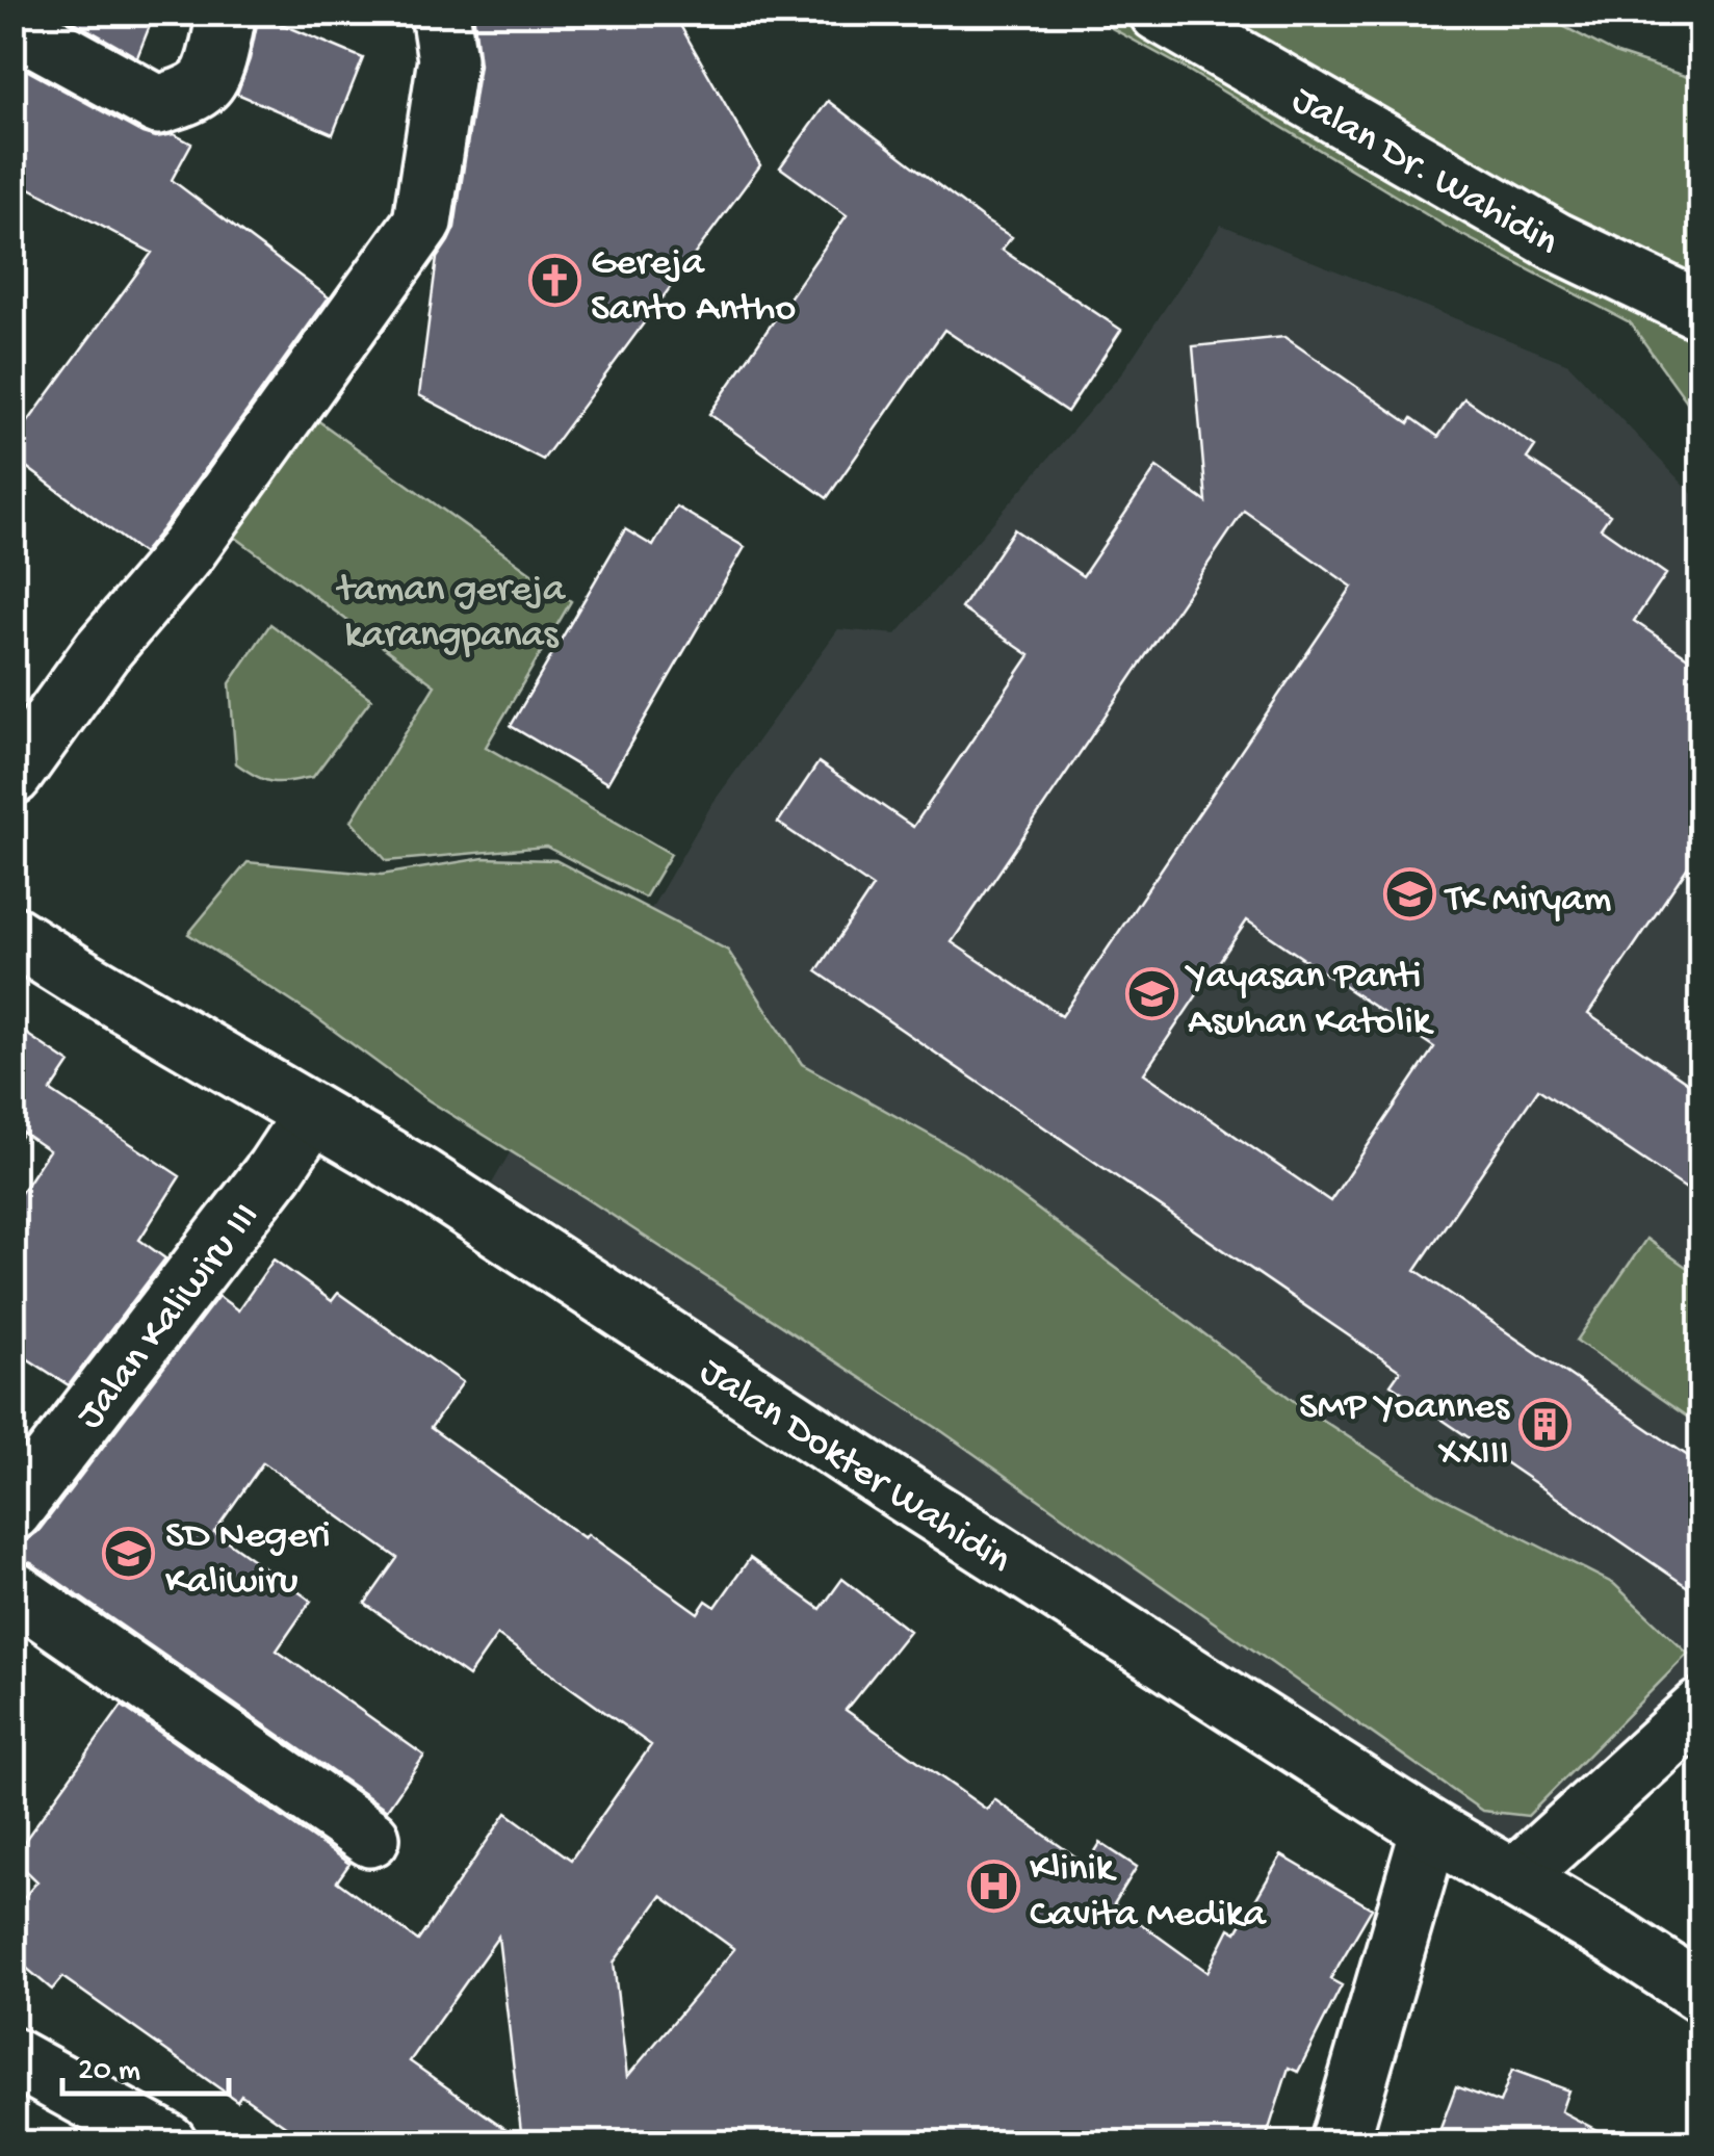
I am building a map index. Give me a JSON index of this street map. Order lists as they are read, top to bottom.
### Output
{
  "streets": {
    "main road": ["Jalan Dr. Wahidin", "Jalan Kaliwiru III", "Jalan Dokter Wahidin"]
  },
  "crossings": [
    ["Jalan Kaliwiru III", "Jalan Dokter Wahidin"]
  ],
  "parks": ["taman gereja karangpanas"],
  "places": {
    "church": ["Gereja Santo Antho"],
    "school or university": ["TK Miryam", "Yayasan Panti Asuhan Katolik", "SD Negeri Kaliwiru"],
    "building": ["SMP Yoannes XXIII"],
    "hospital": ["Klinik Cavita Medika"]
  },
  "scale_bar": "20 m"
}
